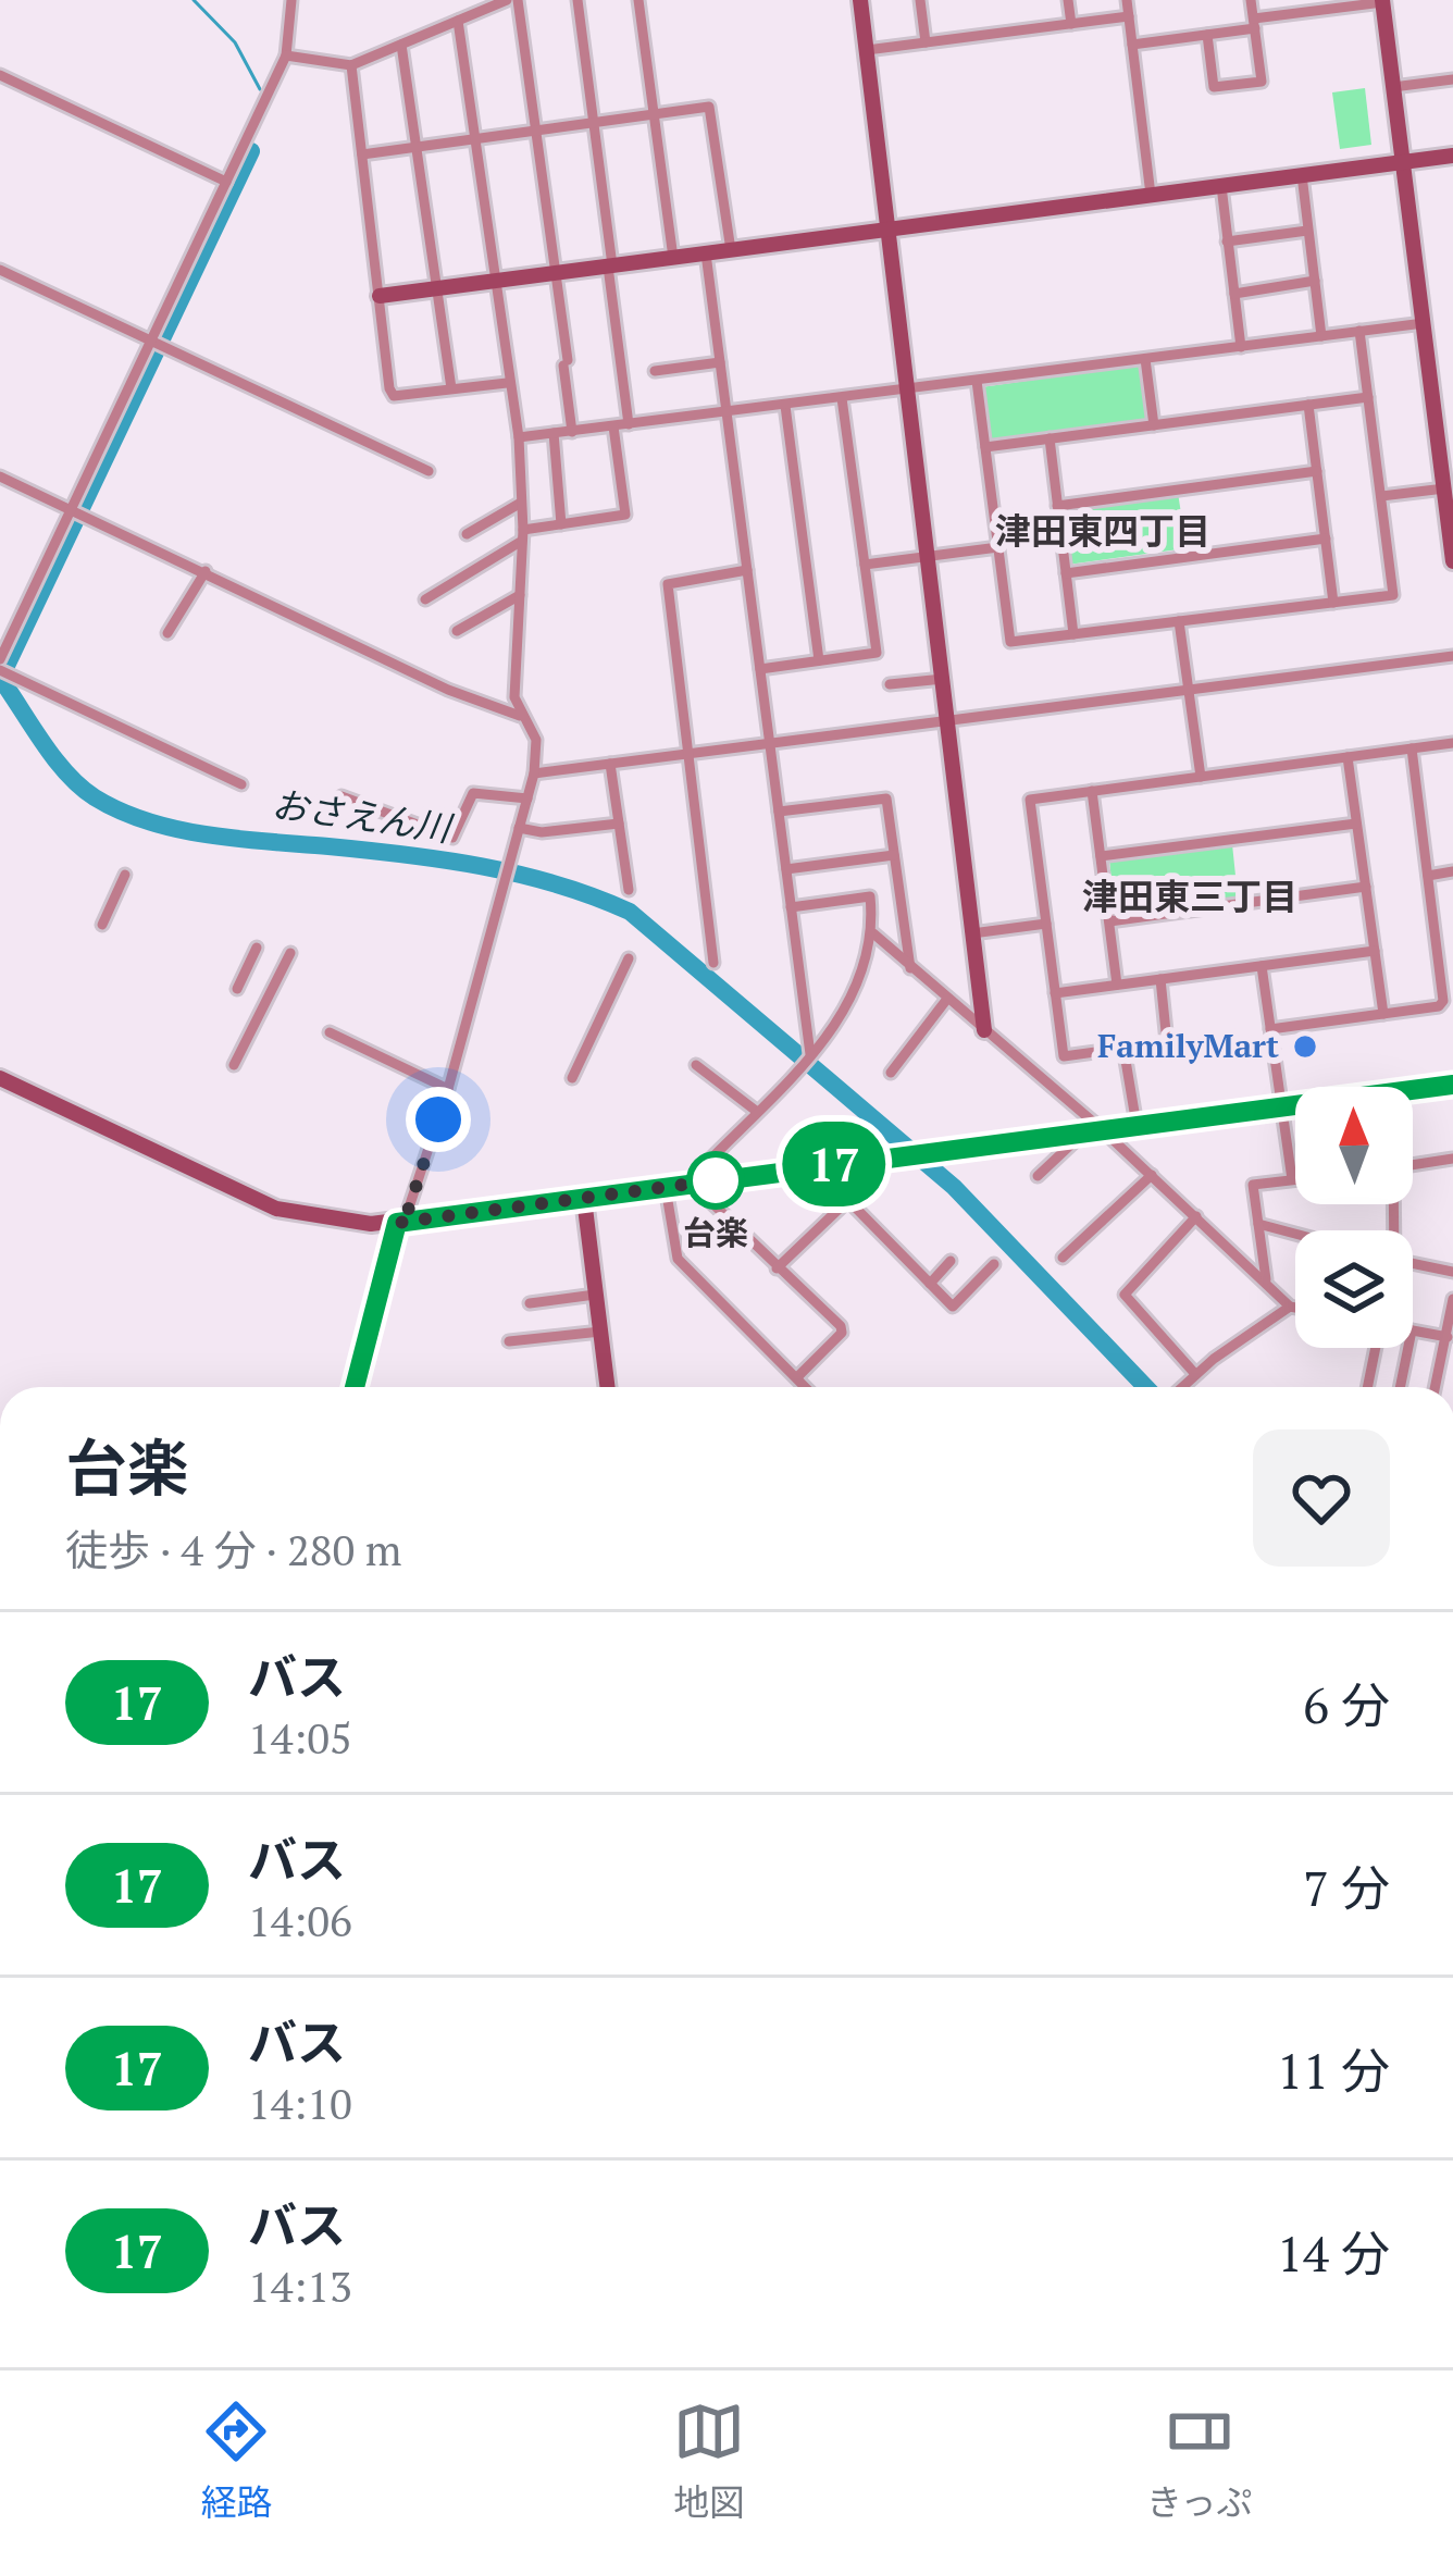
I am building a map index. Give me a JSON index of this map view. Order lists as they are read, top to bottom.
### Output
{
  "districts": ["津田東四丁目", "津田東三丁目"],
  "water": ["おさえん川"],
  "places": ["FamilyMart", "台楽"],
  "lines": ["bus line 17"],
  "north": "top",
  "page": {
    "on_map": "17",
    "heading": ["台楽", "徒歩 · 4 分 · 280 m"],
    "list": [
      {
        "mark": "17",
        "name": "バス",
        "note": "14:05",
        "value": "6 分"
      },
      {
        "mark": "17",
        "name": "バス",
        "note": "14:06",
        "value": "7 分"
      },
      {
        "mark": "17",
        "name": "バス",
        "note": "14:10",
        "value": "11 分"
      },
      {
        "mark": "17",
        "name": "バス",
        "note": "14:13",
        "value": "14 分"
      }
    ],
    "tabs": ["経路", "地図", "きっぷ"]
  }
}
